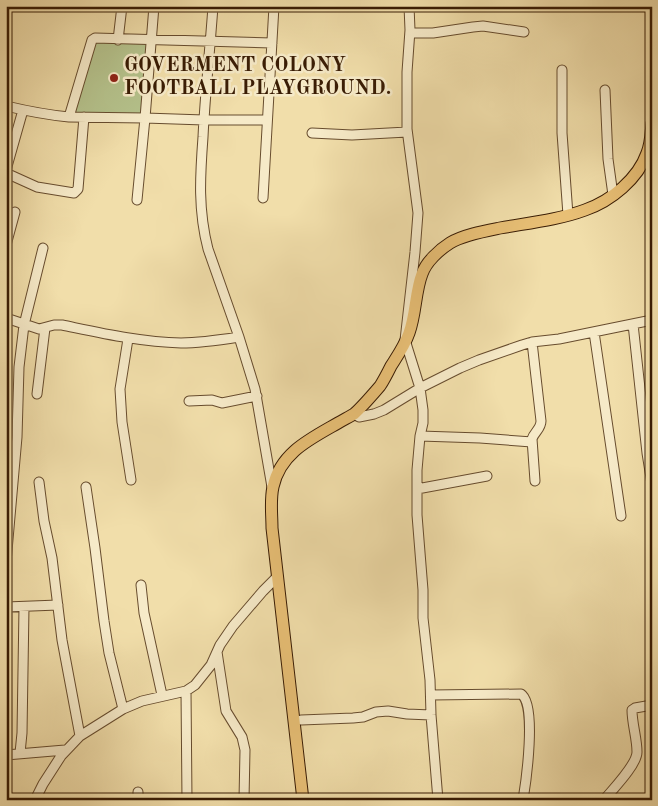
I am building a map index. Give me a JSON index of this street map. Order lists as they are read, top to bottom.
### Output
{
  "places": ["GOVERMENT COLONY FOOTBALL PLAYGROUND."]
}
